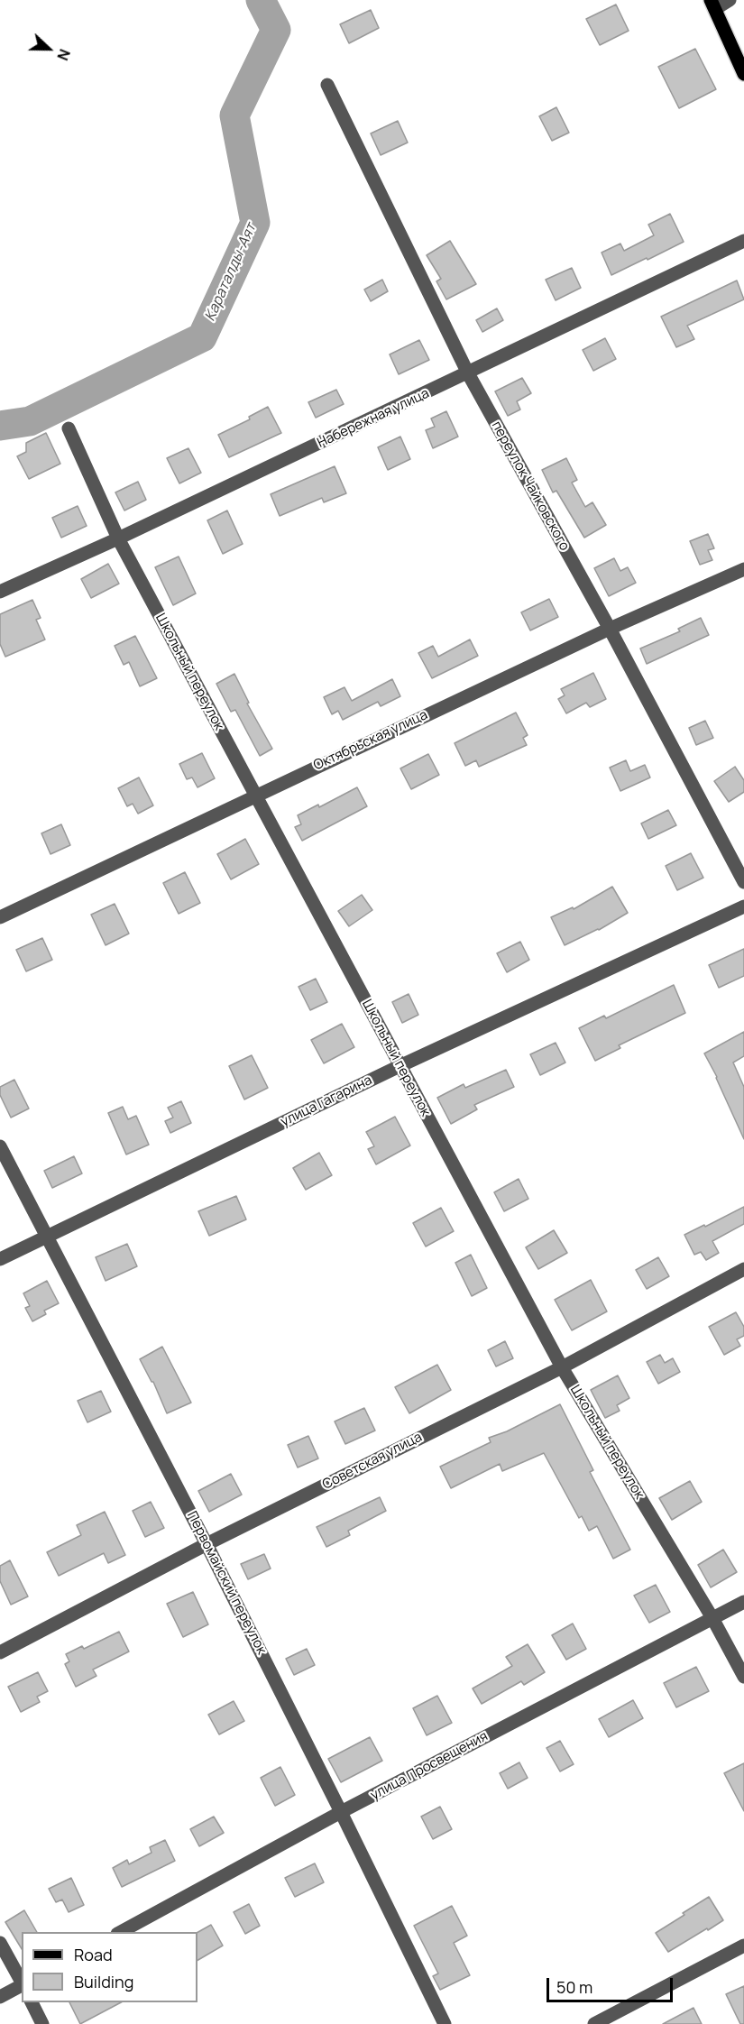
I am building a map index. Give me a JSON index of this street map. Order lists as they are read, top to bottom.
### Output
{
  "streets": {
    "street": [
      "Набережная улица",
      "переулок Чайковского",
      "Школьный переулок",
      "Октябрьская улица",
      "улица Гагарина",
      "Советская улица",
      "Первомайский переулок",
      "улица Просвещения"
    ]
  },
  "crossings": [
    ["Набережная улица", "переулок Чайковского"],
    ["Набережная улица", "Школьный переулок"],
    ["переулок Чайковского", "Октябрьская улица"],
    ["Школьный переулок", "Октябрьская улица"],
    ["Школьный переулок", "улица Гагарина"],
    ["Школьный переулок", "Советская улица"],
    ["Школьный переулок", "улица Просвещения"],
    ["улица Гагарина", "Первомайский переулок"],
    ["Советская улица", "Первомайский переулок"],
    ["Первомайский переулок", "улица Просвещения"]
  ],
  "water": ["Караталды-Аят"],
  "legend": ["Road", "Building"],
  "scale_bar": "50 m",
  "north": "right"
}
